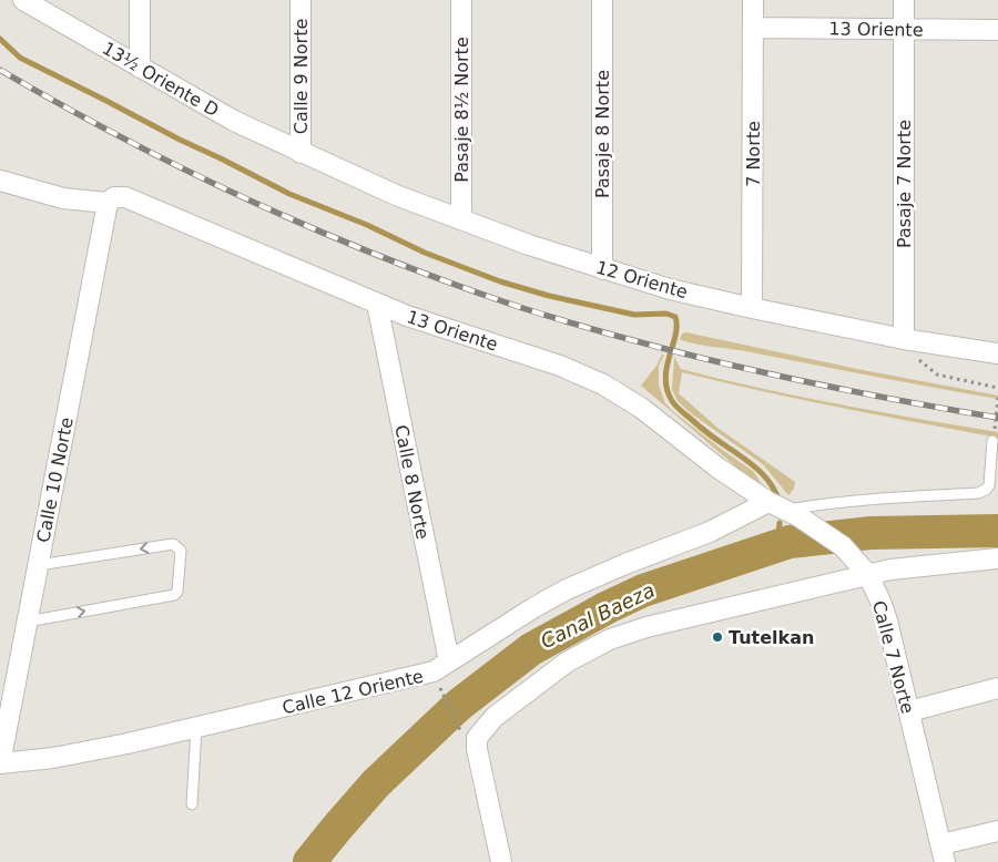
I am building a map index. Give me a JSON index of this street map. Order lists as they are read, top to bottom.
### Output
{
  "streets": {
    "street": [
      "13 Oriente",
      "Calle 9 Norte",
      "13½ Oriente D",
      "Pasaje 8½ Norte",
      "Pasaje 8 Norte",
      "7 Norte",
      "Pasaje 7 Norte",
      "12 Oriente",
      "Calle 10 Norte",
      "Calle 8 Norte",
      "Calle 7 Norte",
      "Calle 12 Oriente"
    ]
  },
  "crossings": [
    ["13 Oriente", "7 Norte"],
    ["13 Oriente", "Pasaje 7 Norte"],
    ["13 Oriente", "Calle 10 Norte"],
    ["13 Oriente", "Calle 8 Norte"],
    ["13 Oriente", "Calle 7 Norte"],
    ["13 Oriente", "Calle 12 Oriente"],
    ["Calle 9 Norte", "13½ Oriente D"],
    ["Calle 9 Norte", "12 Oriente"],
    ["13½ Oriente D", "12 Oriente"],
    ["Pasaje 8½ Norte", "12 Oriente"],
    ["Pasaje 8 Norte", "12 Oriente"],
    ["7 Norte", "12 Oriente"],
    ["Pasaje 7 Norte", "12 Oriente"],
    ["Calle 10 Norte", "Calle 12 Oriente"],
    ["Calle 8 Norte", "Calle 12 Oriente"],
    ["Calle 7 Norte", "Calle 12 Oriente"]
  ],
  "water": ["Canal Baeza"],
  "places": ["Tutelkan"]
}
